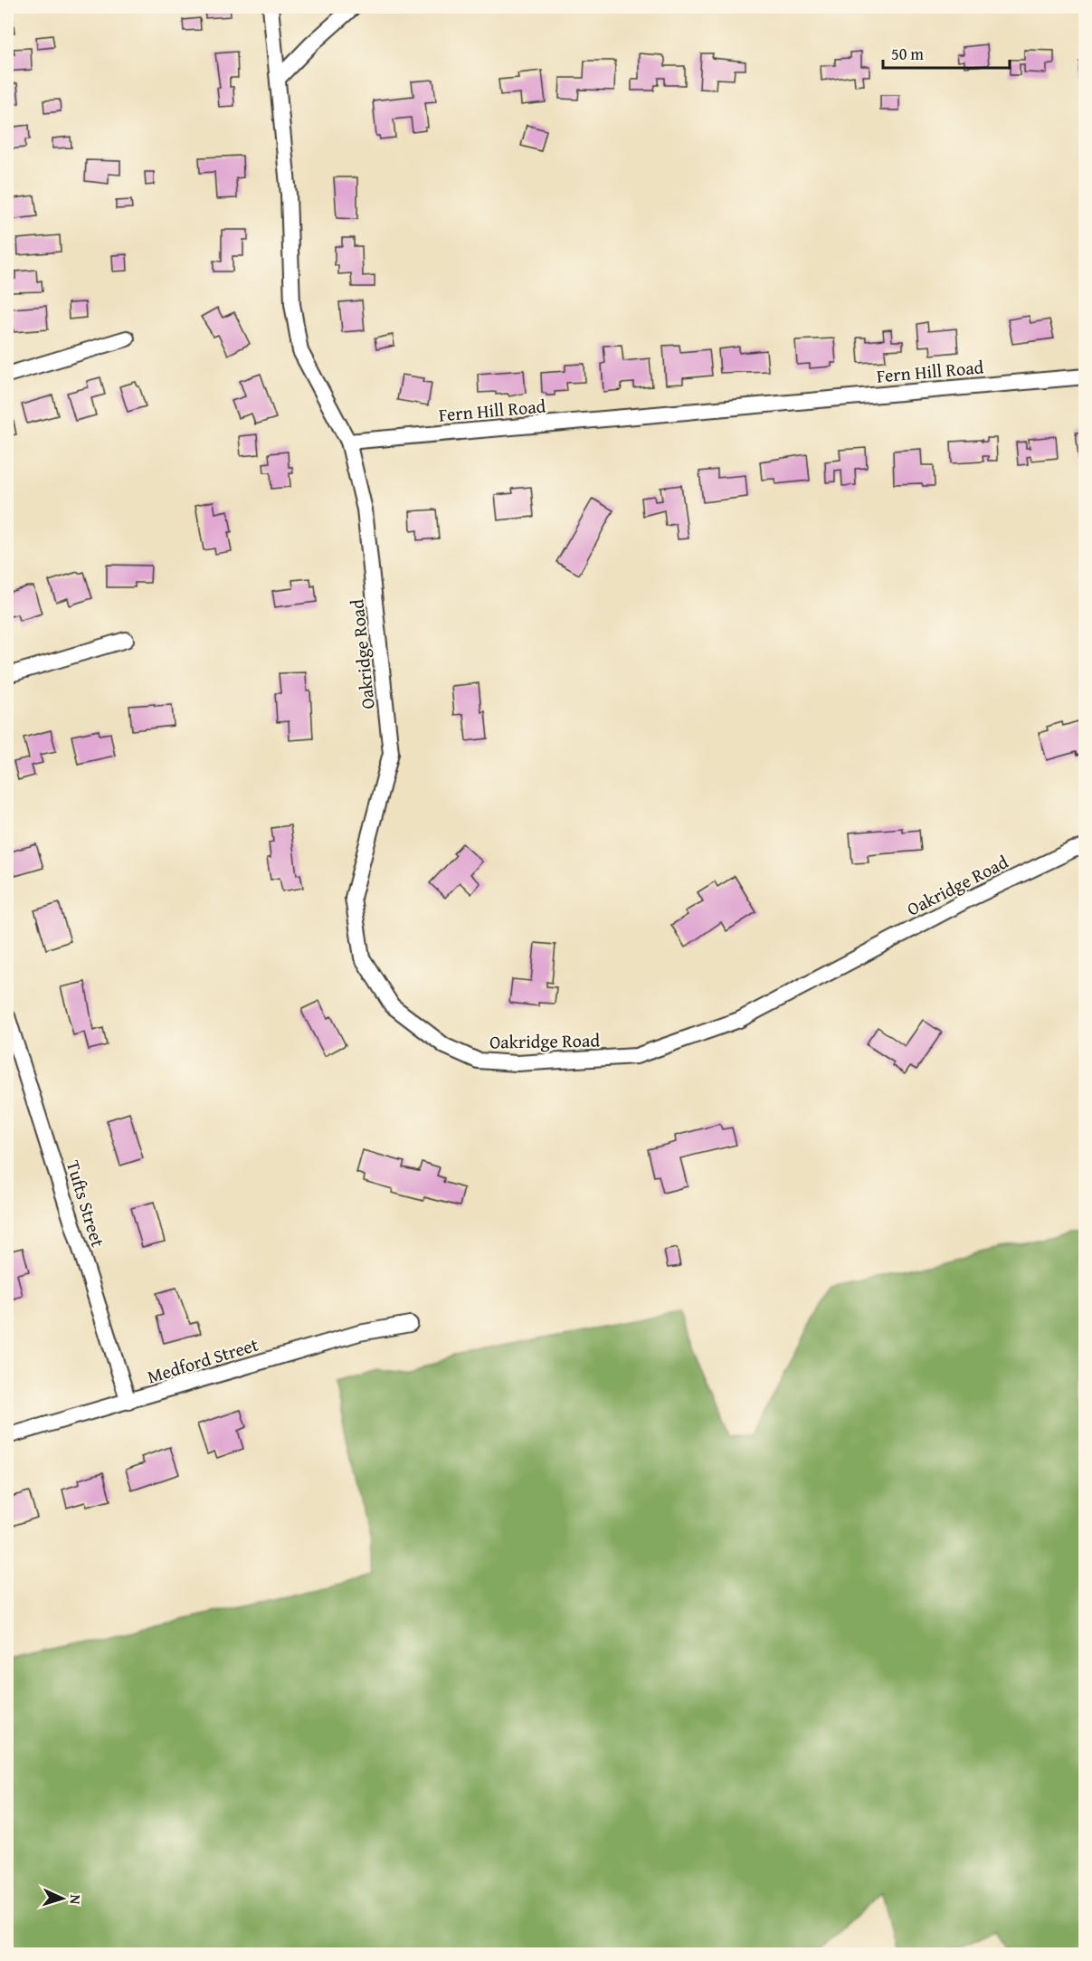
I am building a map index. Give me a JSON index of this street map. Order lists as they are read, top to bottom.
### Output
{
  "streets": {
    "street": [
      "Fern Hill Road",
      "Oakridge Road",
      "Tufts Street",
      "Medford Street"
    ]
  },
  "crossings": [
    ["Fern Hill Road", "Oakridge Road"],
    ["Tufts Street", "Medford Street"]
  ],
  "scale_bar": "50 m",
  "north": "right"
}
